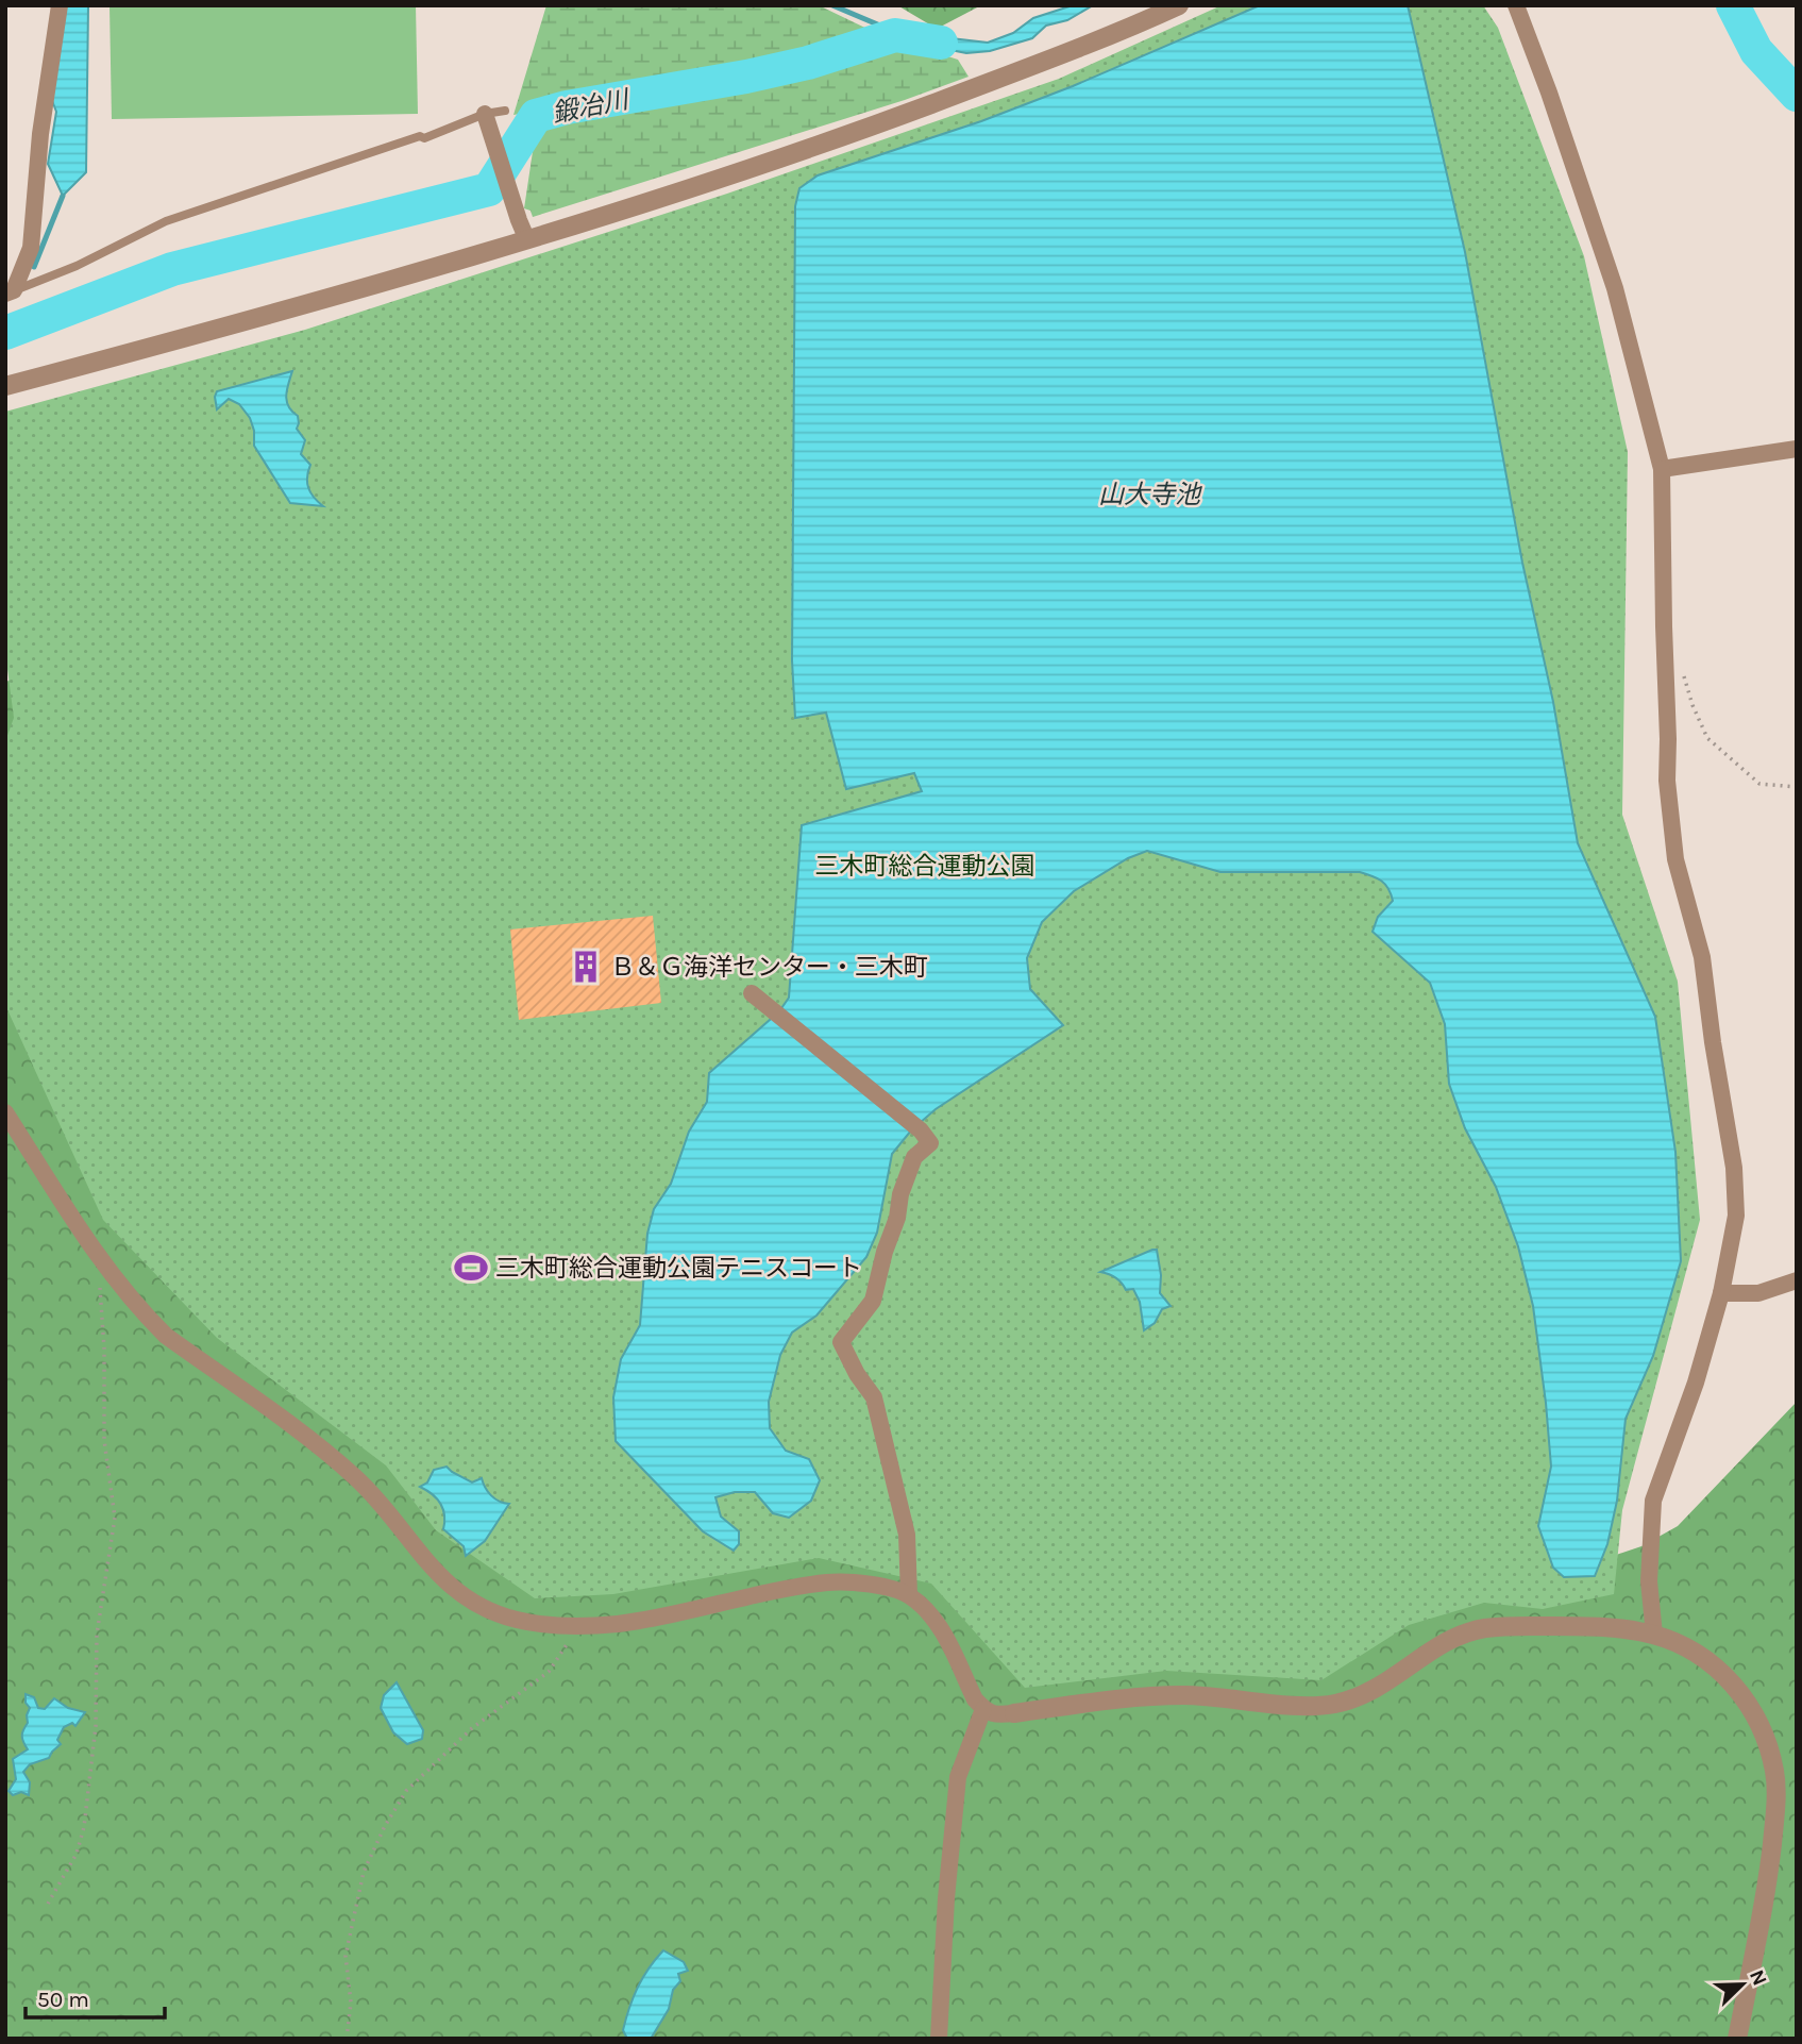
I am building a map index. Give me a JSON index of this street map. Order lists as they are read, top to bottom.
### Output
{
  "water": ["鍛冶川", "山大寺池"],
  "parks": ["三木町総合運動公園"],
  "places": {
    "building": ["Ｂ＆Ｇ海洋センター・三木町"],
    "sports": ["三木町総合運動公園テニスコート"]
  },
  "scale_bar": "50 m",
  "north": "top right"
}
